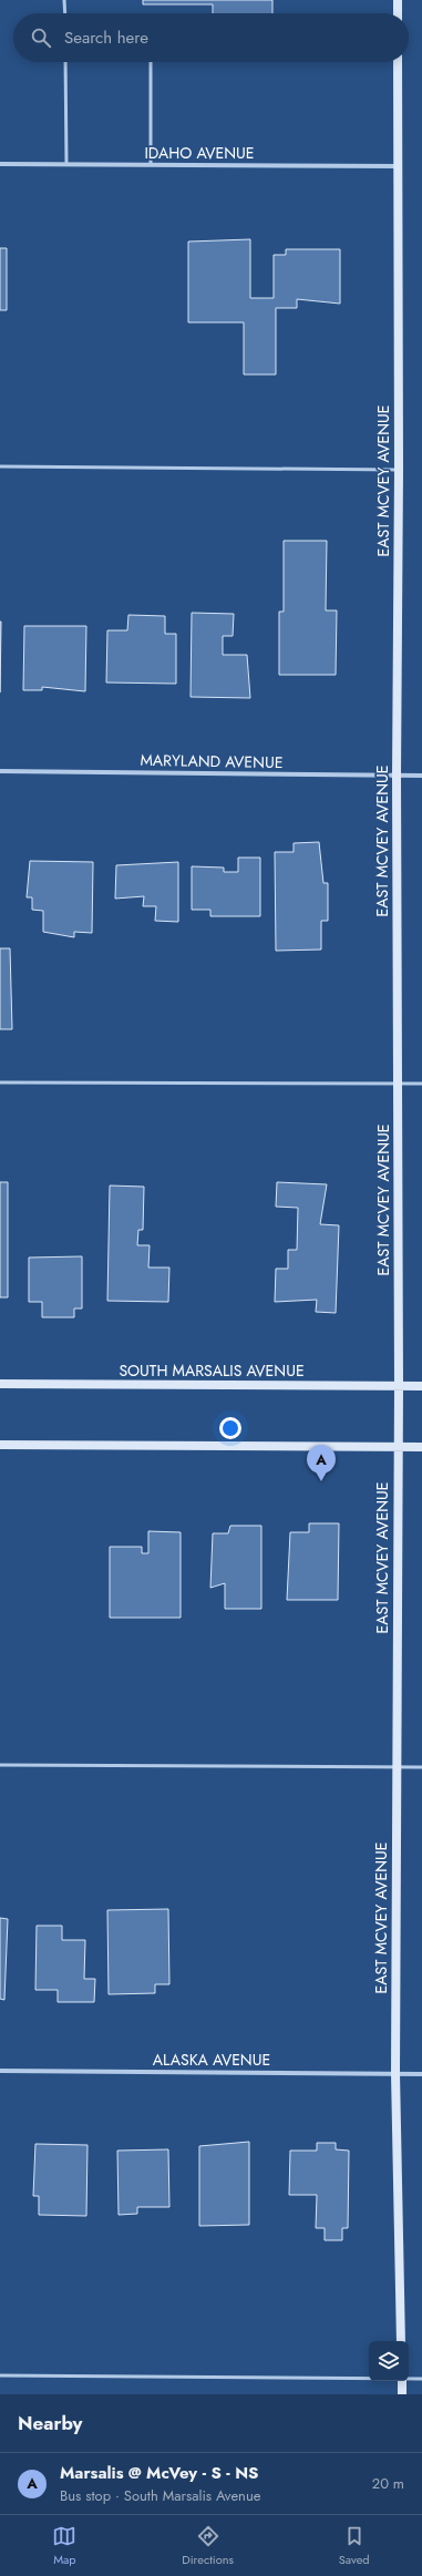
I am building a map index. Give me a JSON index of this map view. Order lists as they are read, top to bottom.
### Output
{
  "streets": {
    "street": [
      "IDAHO AVENUE",
      "EAST MCVEY AVENUE",
      "MARYLAND AVENUE",
      "SOUTH MARSALIS AVENUE",
      "ALASKA AVENUE"
    ]
  },
  "crossings": [
    ["IDAHO AVENUE", "EAST MCVEY AVENUE"],
    ["EAST MCVEY AVENUE", "MARYLAND AVENUE"],
    ["EAST MCVEY AVENUE", "SOUTH MARSALIS AVENUE"],
    ["EAST MCVEY AVENUE", "ALASKA AVENUE"]
  ],
  "page": {
    "search": "Search here",
    "pins": "A",
    "heading": "Nearby",
    "list": [
      {
        "mark": "A",
        "name": "Marsalis @ McVey - S - NS",
        "note": "Bus stop · South Marsalis Avenue",
        "value": "20 m"
      }
    ],
    "nav": ["Map", "Directions", "Saved"]
  }
}
